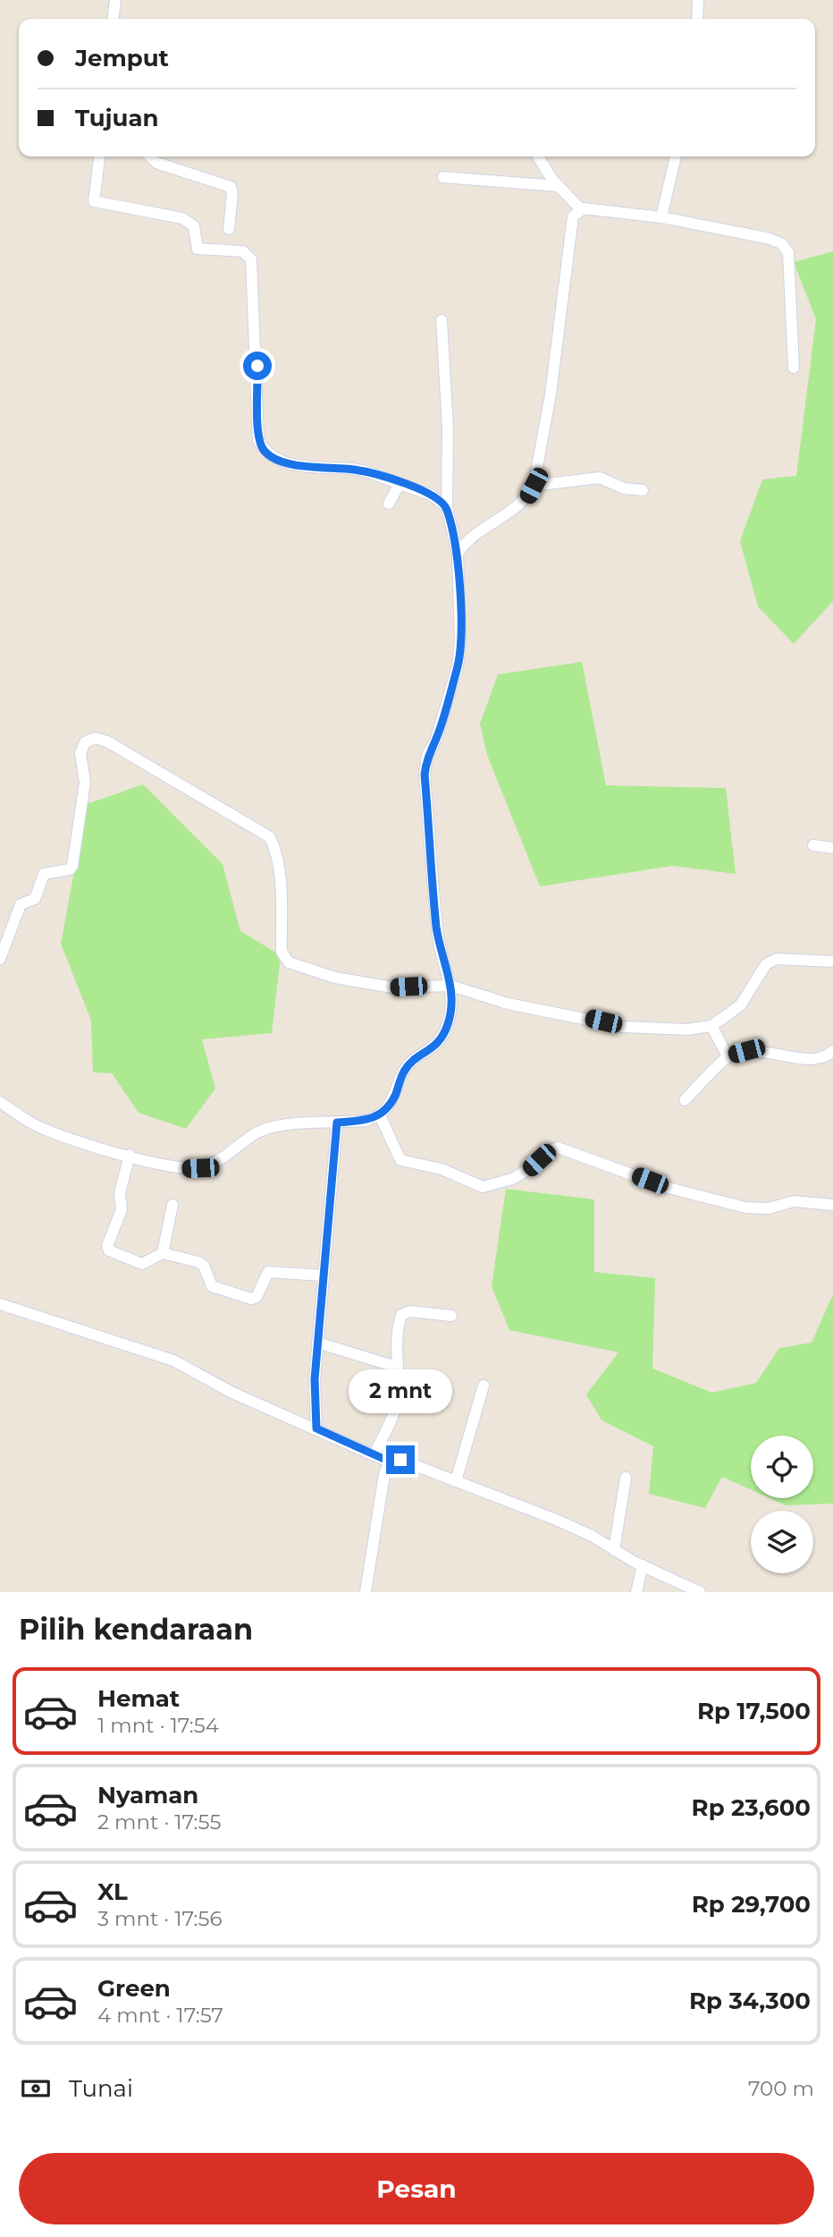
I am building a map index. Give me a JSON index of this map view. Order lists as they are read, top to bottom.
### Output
{
  "page": {
    "banner": ["Jemput", "Tujuan"],
    "bubble": "2 mnt",
    "heading": "Pilih kendaraan",
    "list": [
      {
        "name": "Hemat",
        "note": "1 mnt · 17:54",
        "value": "Rp 17,500"
      },
      {
        "name": "Nyaman",
        "note": "2 mnt · 17:55",
        "value": "Rp 23,600"
      },
      {
        "name": "XL",
        "note": "3 mnt · 17:56",
        "value": "Rp 29,700"
      },
      {
        "name": "Green",
        "note": "4 mnt · 17:57",
        "value": "Rp 34,300"
      }
    ],
    "pay": ["Tunai", "700 m"],
    "buttons": "Pesan"
  }
}
